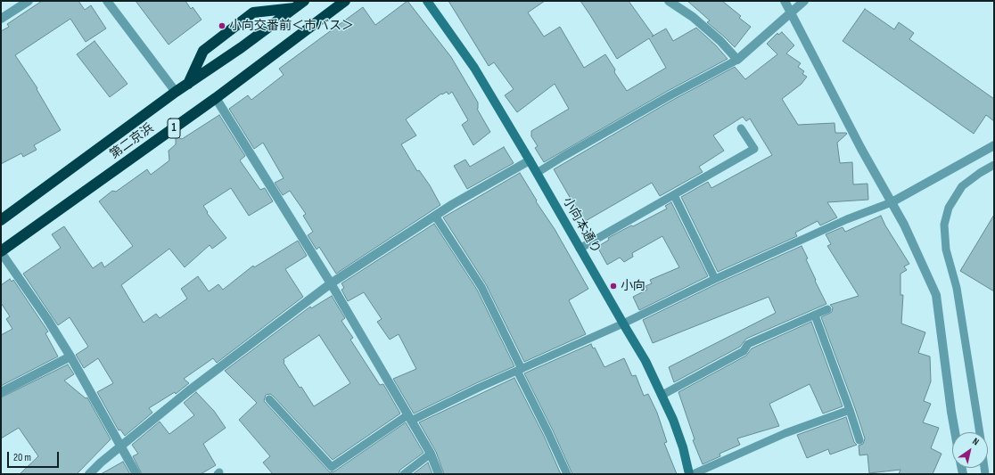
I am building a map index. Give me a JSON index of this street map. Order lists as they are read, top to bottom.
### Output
{
  "streets": {
    "highway": ["1", "第二京浜"],
    "street": ["小向本通り"]
  },
  "places": ["小向交番前＜市バス＞", "小向"],
  "scale_bar": "20 m",
  "north": "top right"
}
